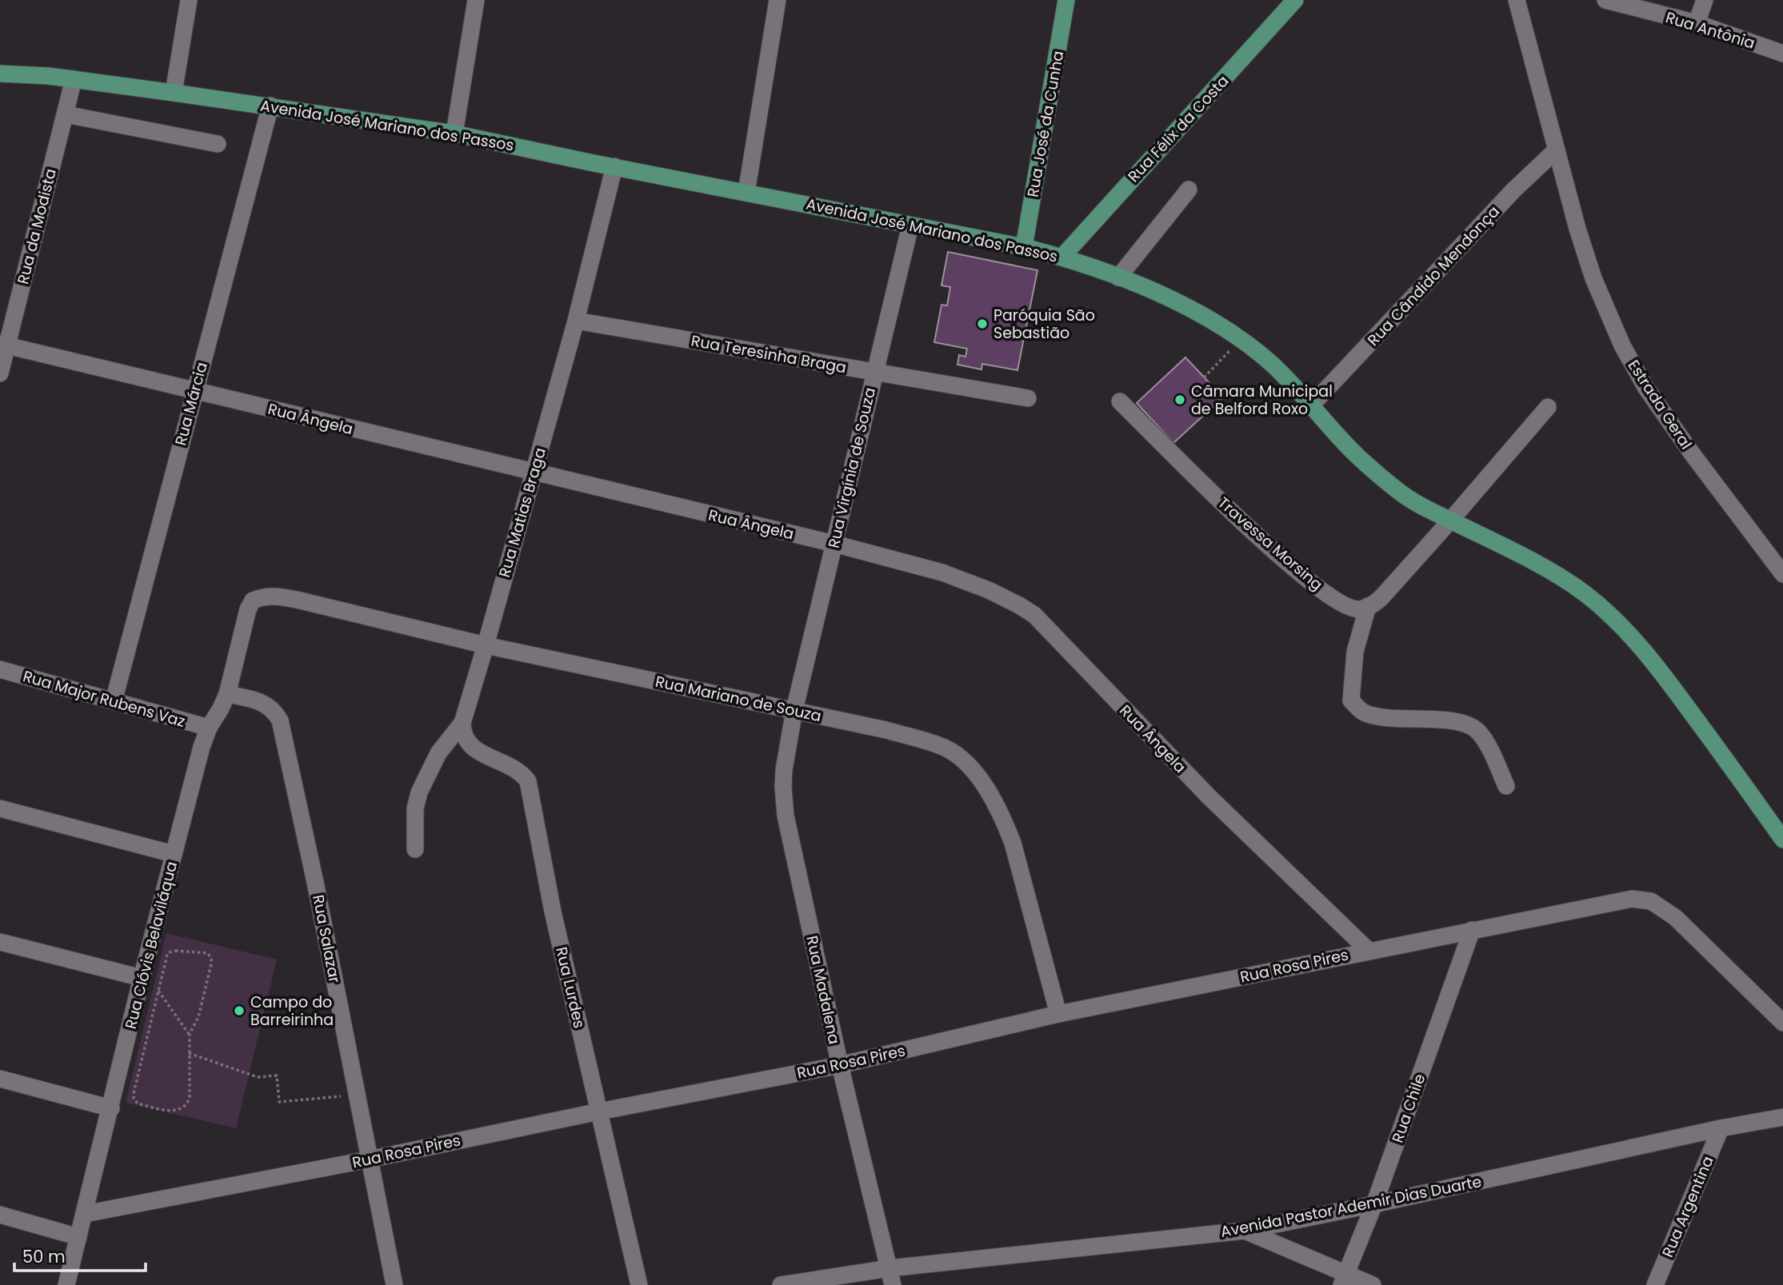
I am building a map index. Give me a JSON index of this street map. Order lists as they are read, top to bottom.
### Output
{
  "streets": {
    "main road": ["Rua José da Cunha", "Avenida José Mariano dos Passos", "Rua Félix da Costa"],
    "street": [
      "Rua Antônia",
      "Rua da Modista",
      "Rua Cândido Mendonça",
      "Rua Teresinha Braga",
      "Rua Márcia",
      "Estrada Geral",
      "Rua Ângela",
      "Rua Virgínia de Souza",
      "Rua Matias Braga",
      "Travessa Morsing",
      "Rua Major Rubens Vaz",
      "Rua Mariano de Souza",
      "Rua Salazar",
      "Rua Clóvis Belaviláqua",
      "Rua Rosa Pires",
      "Rua Lurdes",
      "Rua Madalena",
      "Rua Chile",
      "Avenida Pastor Ademir Dias Duarte",
      "Rua Argentina"
    ]
  },
  "crossings": [
    ["Rua José da Cunha", "Avenida José Mariano dos Passos"],
    ["Avenida José Mariano dos Passos", "Rua Félix da Costa"],
    ["Avenida José Mariano dos Passos", "Rua da Modista"],
    ["Avenida José Mariano dos Passos", "Rua Cândido Mendonça"],
    ["Avenida José Mariano dos Passos", "Rua Márcia"],
    ["Avenida José Mariano dos Passos", "Rua Virgínia de Souza"],
    ["Avenida José Mariano dos Passos", "Rua Matias Braga"],
    ["Rua da Modista", "Rua Ângela"],
    ["Rua Cândido Mendonça", "Estrada Geral"],
    ["Rua Teresinha Braga", "Rua Virgínia de Souza"],
    ["Rua Teresinha Braga", "Rua Matias Braga"],
    ["Rua Márcia", "Rua Ângela"],
    ["Rua Márcia", "Rua Major Rubens Vaz"],
    ["Rua Ângela", "Rua Virgínia de Souza"],
    ["Rua Ângela", "Rua Matias Braga"],
    ["Rua Ângela", "Rua Rosa Pires"],
    ["Rua Virgínia de Souza", "Rua Mariano de Souza"],
    ["Rua Virgínia de Souza", "Rua Madalena"],
    ["Rua Matias Braga", "Rua Mariano de Souza"],
    ["Rua Matias Braga", "Rua Lurdes"],
    ["Rua Major Rubens Vaz", "Rua Clóvis Belaviláqua"],
    ["Rua Mariano de Souza", "Rua Clóvis Belaviláqua"],
    ["Rua Mariano de Souza", "Rua Rosa Pires"],
    ["Rua Mariano de Souza", "Rua Madalena"],
    ["Rua Salazar", "Rua Clóvis Belaviláqua"],
    ["Rua Salazar", "Rua Rosa Pires"],
    ["Rua Clóvis Belaviláqua", "Rua Rosa Pires"],
    ["Rua Rosa Pires", "Rua Lurdes"],
    ["Rua Rosa Pires", "Rua Madalena"],
    ["Rua Rosa Pires", "Rua Chile"],
    ["Rua Madalena", "Avenida Pastor Ademir Dias Duarte"],
    ["Rua Chile", "Avenida Pastor Ademir Dias Duarte"],
    ["Avenida Pastor Ademir Dias Duarte", "Rua Argentina"]
  ],
  "places": ["Paróquia São Sebastião", "Câmara Municipal de Belford Roxo", "Campo do Barreirinha"],
  "scale_bar": "50 m"
}
